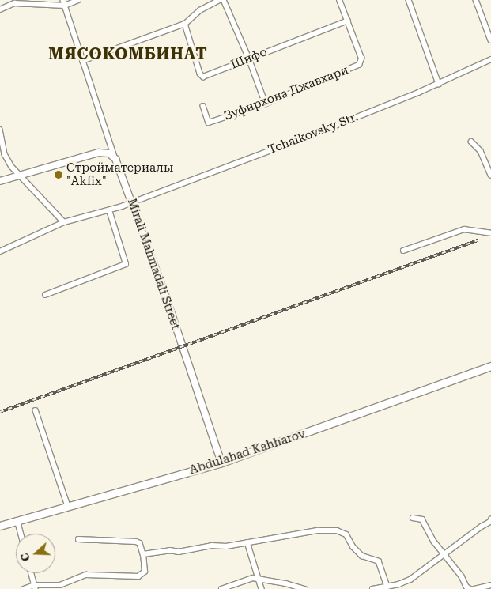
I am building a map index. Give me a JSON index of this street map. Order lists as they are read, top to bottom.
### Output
{
  "streets": {
    "main road": ["Abdulahad Kahharov"],
    "street": [
      "Шифо",
      "Зуфирхона Джавхари",
      "Tchaikovsky Str.",
      "Mirali Mahmadali Street"
    ]
  },
  "crossings": [
    ["Шифо", "Зуфирхона Джавхари"],
    ["Tchaikovsky Str.", "Mirali Mahmadali Street"],
    ["Mirali Mahmadali Street", "Abdulahad Kahharov"]
  ],
  "districts": ["МЯСОКОМБИНАТ"],
  "places": ["Стройматериалы \"Akfix\""],
  "north": "left"
}
